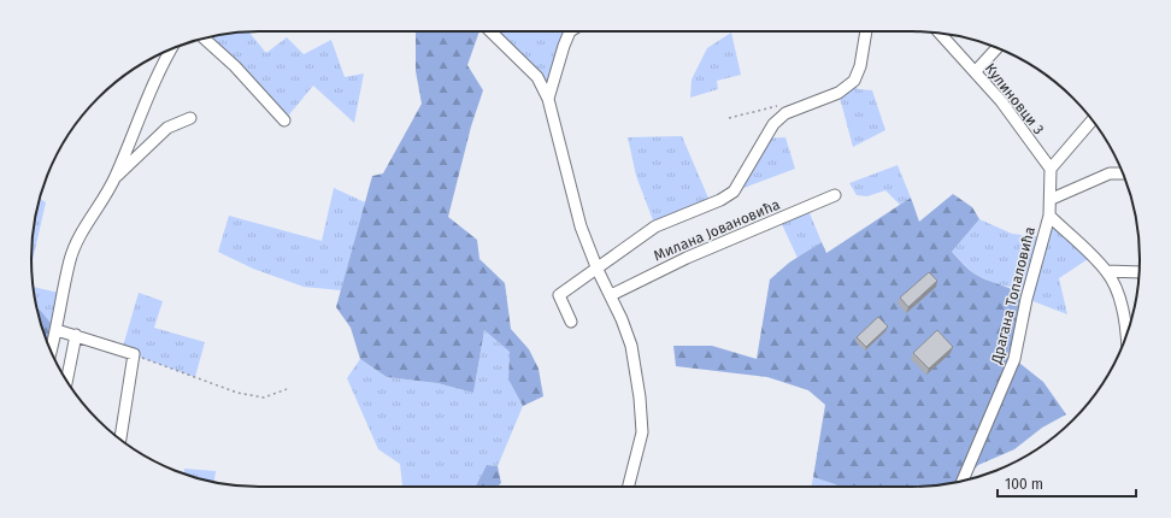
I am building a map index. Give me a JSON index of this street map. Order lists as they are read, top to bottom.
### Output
{
  "streets": {
    "street": ["Кулиновци 3", "Милана Јовановића", "Драгана Топаловића"]
  },
  "crossings": [
    ["Кулиновци 3", "Драгана Топаловића"]
  ],
  "scale_bar": "100 m"
}
